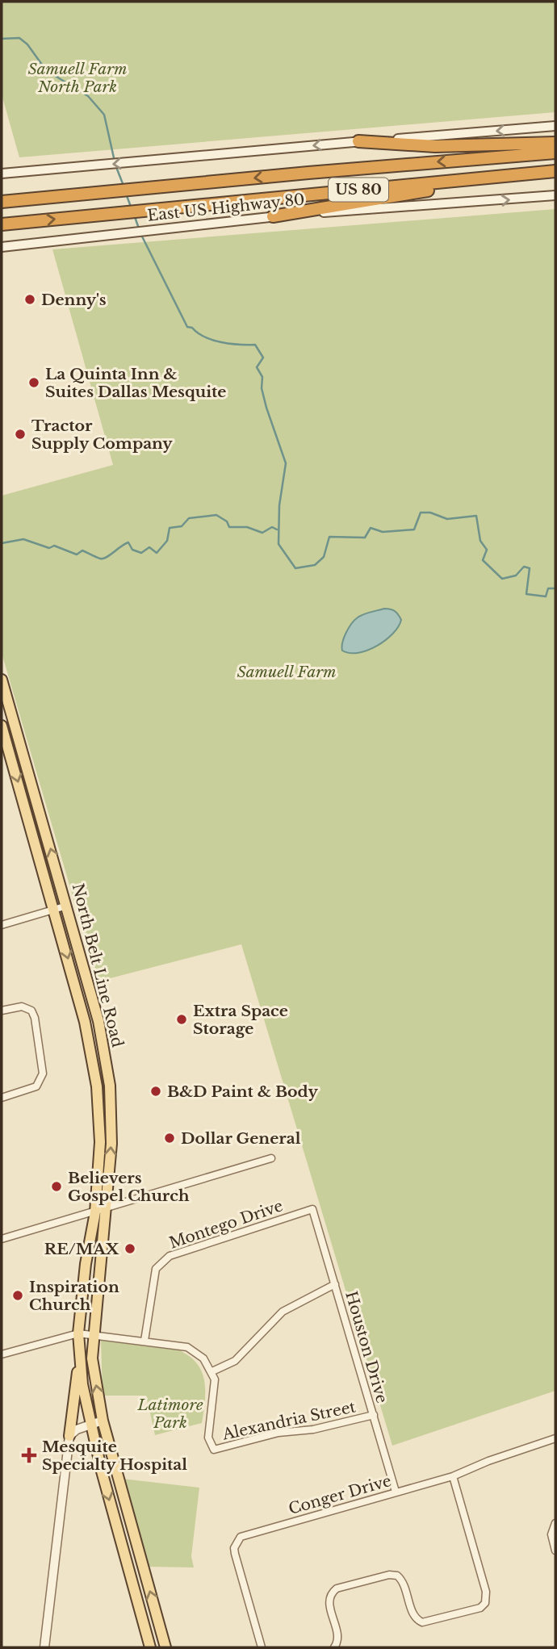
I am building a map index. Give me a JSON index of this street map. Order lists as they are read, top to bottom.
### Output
{
  "streets": {
    "highway": ["US 80"],
    "main road": ["East US Highway 80", "North Belt Line Road"],
    "street": [
      "Montego Drive",
      "Houston Drive",
      "Alexandria Street",
      "Conger Drive"
    ]
  },
  "crossings": [
    ["Montego Drive", "Houston Drive"],
    ["Houston Drive", "Alexandria Street"],
    ["Houston Drive", "Conger Drive"]
  ],
  "parks": ["Samuell Farm North Park", "Samuell Farm", "Latimore Park"],
  "places": {
    "other": [
      "Denny's",
      "La Quinta Inn & Suites Dallas Mesquite",
      "Tractor Supply Company",
      "Extra Space Storage",
      "B&D Paint & Body",
      "Dollar General",
      "Believers Gospel Church",
      "RE/MAX",
      "Inspiration Church"
    ],
    "health": ["Mesquite Specialty Hospital"]
  }
}
